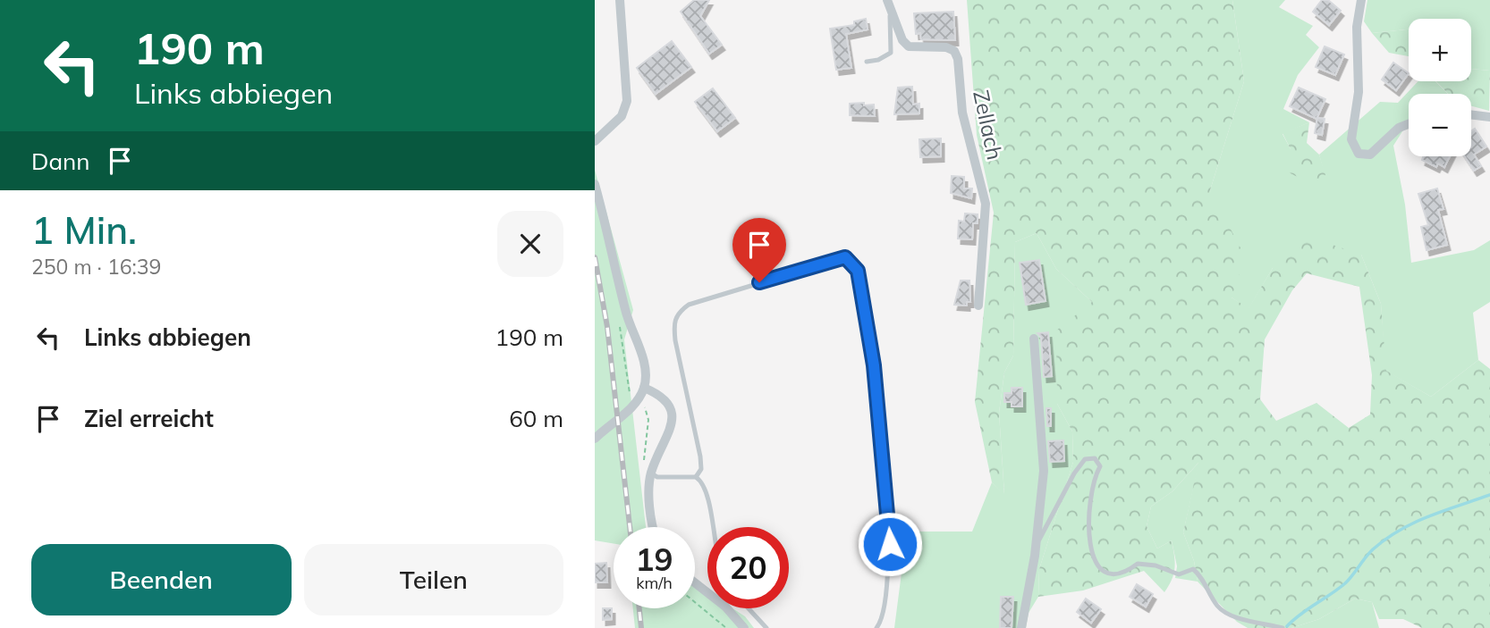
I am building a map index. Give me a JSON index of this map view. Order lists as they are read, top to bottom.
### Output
{
  "streets": {
    "street": ["Zellach"]
  },
  "page": {
    "turn": ["190 m", "Links abbiegen"],
    "map_buttons": ["+", "−"],
    "then": "Dann",
    "heading": ["1 Min.", "250 m · 16:39"],
    "list": [
      {
        "name": "Links abbiegen",
        "value": "190 m"
      },
      {
        "name": "Ziel erreicht",
        "value": "60 m"
      }
    ],
    "speed": "19 km/h",
    "limit": "20",
    "buttons": ["Beenden", "Teilen"]
  }
}
